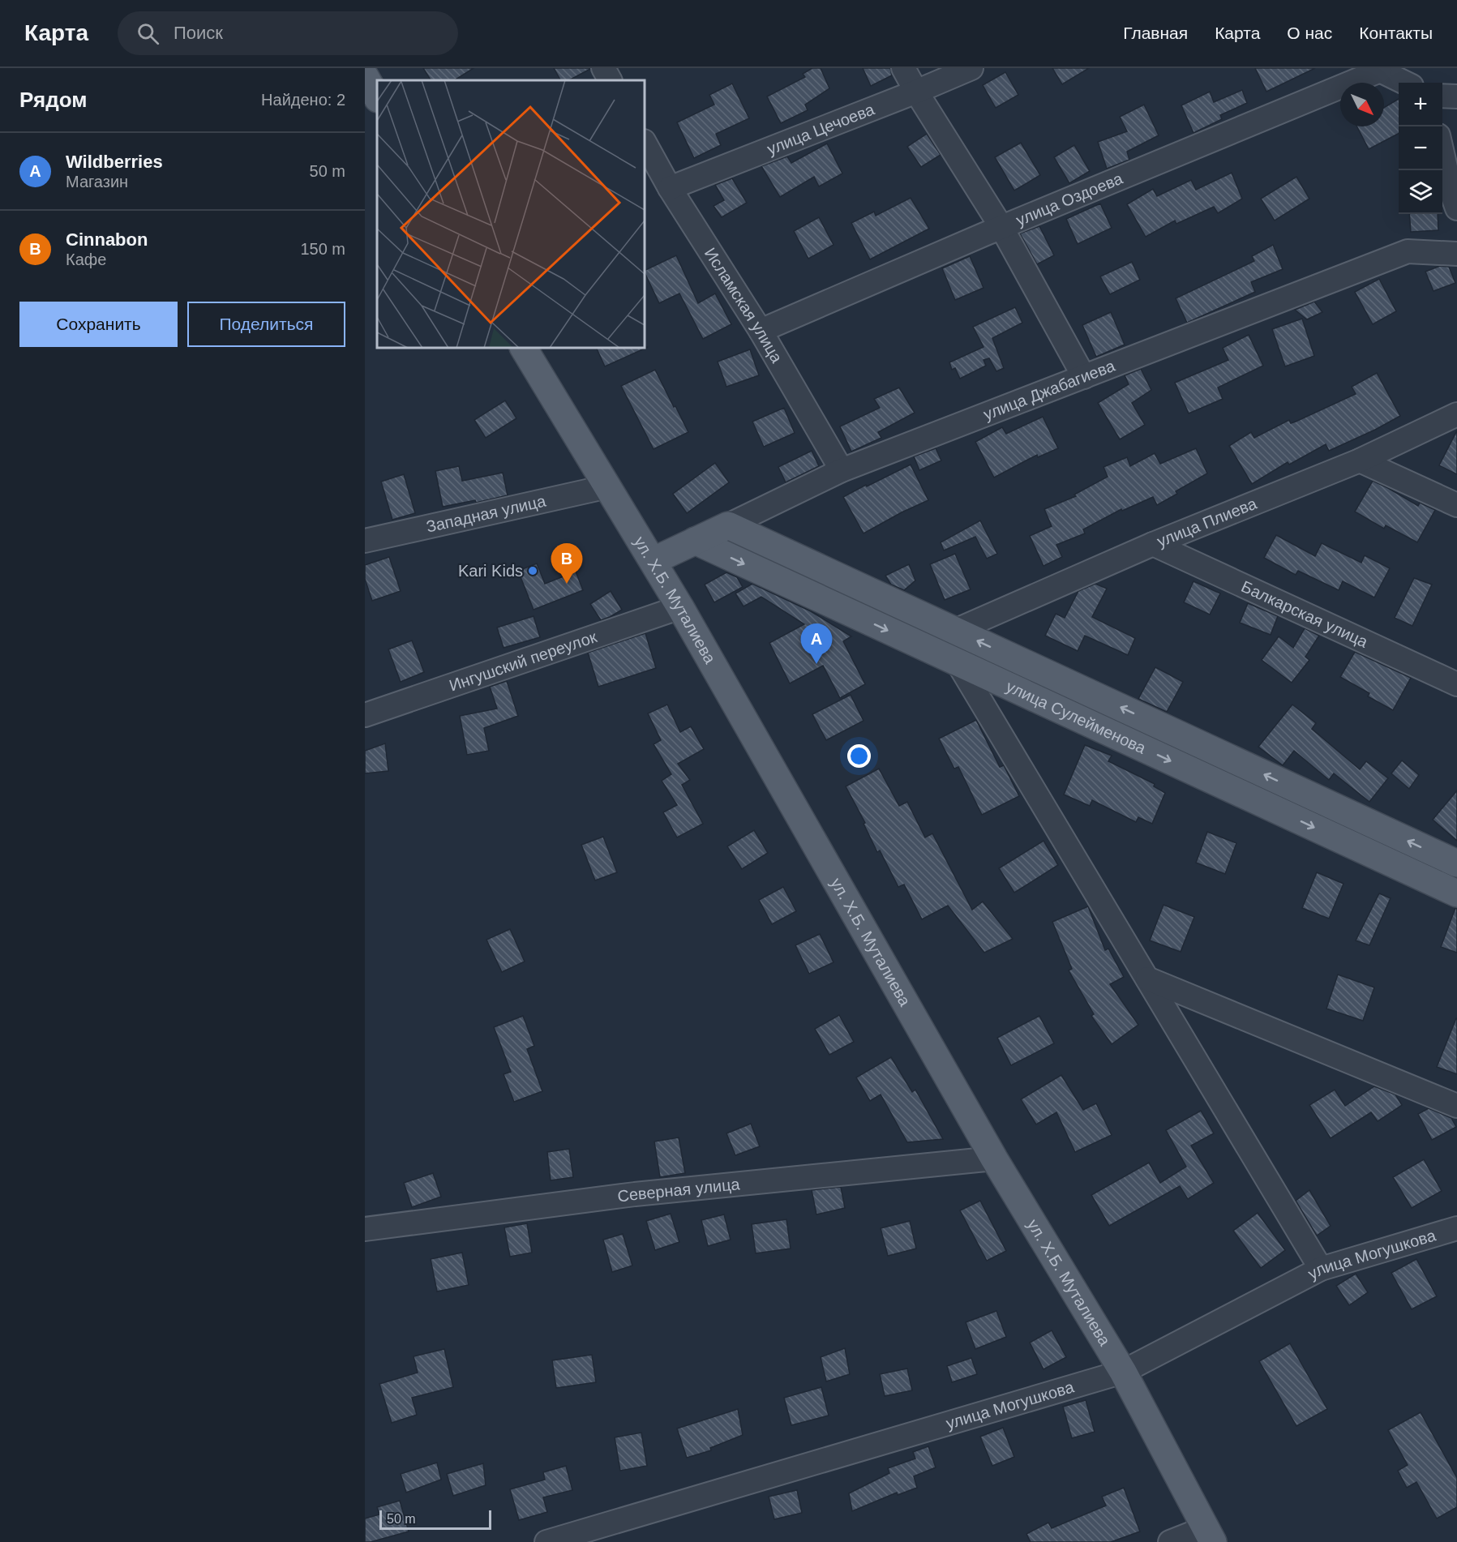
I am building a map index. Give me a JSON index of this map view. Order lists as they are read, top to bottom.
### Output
{
  "streets": {
    "main road": ["улица Джабагиева", "ул. Х.Б. Муталиева", "улица Сулейменова"],
    "street": [
      "улица Цечоева",
      "улица Оздоева",
      "Исламская улица",
      "Западная улица",
      "улица Плиева",
      "Балкарская улица",
      "Ингушский переулок",
      "Северная улица",
      "улица Могушкова"
    ]
  },
  "crossings": [
    ["улица Цечоева", "Исламская улица"],
    ["улица Оздоева", "Исламская улица"],
    ["Исламская улица", "улица Джабагиева"],
    ["улица Джабагиева", "ул. Х.Б. Муталиева"],
    ["улица Джабагиева", "улица Сулейменова"],
    ["Западная улица", "ул. Х.Б. Муталиева"],
    ["улица Плиева", "Балкарская улица"],
    ["улица Плиева", "улица Сулейменова"],
    ["ул. Х.Б. Муталиева", "Ингушский переулок"],
    ["ул. Х.Б. Муталиева", "Северная улица"],
    ["ул. Х.Б. Муталиева", "улица Могушкова"]
  ],
  "places": ["Kari Kids"],
  "scale_bar": "50 m",
  "north": "bottom right",
  "page": {
    "header": "Карта",
    "search": "Поиск",
    "nav": [
      "Главная",
      "Карта",
      "О нас",
      "Контакты"
    ],
    "heading": ["Рядом", "Найдено: 2"],
    "map_buttons": ["+", "−"],
    "list": [
      {
        "mark": "A",
        "name": "Wildberries",
        "note": "Магазин",
        "value": "50 m"
      },
      {
        "mark": "B",
        "name": "Cinnabon",
        "note": "Кафе",
        "value": "150 m"
      }
    ],
    "buttons": ["Сохранить", "Поделиться"],
    "pins": ["B", "A"],
    "scale": "50 m"
  }
}
